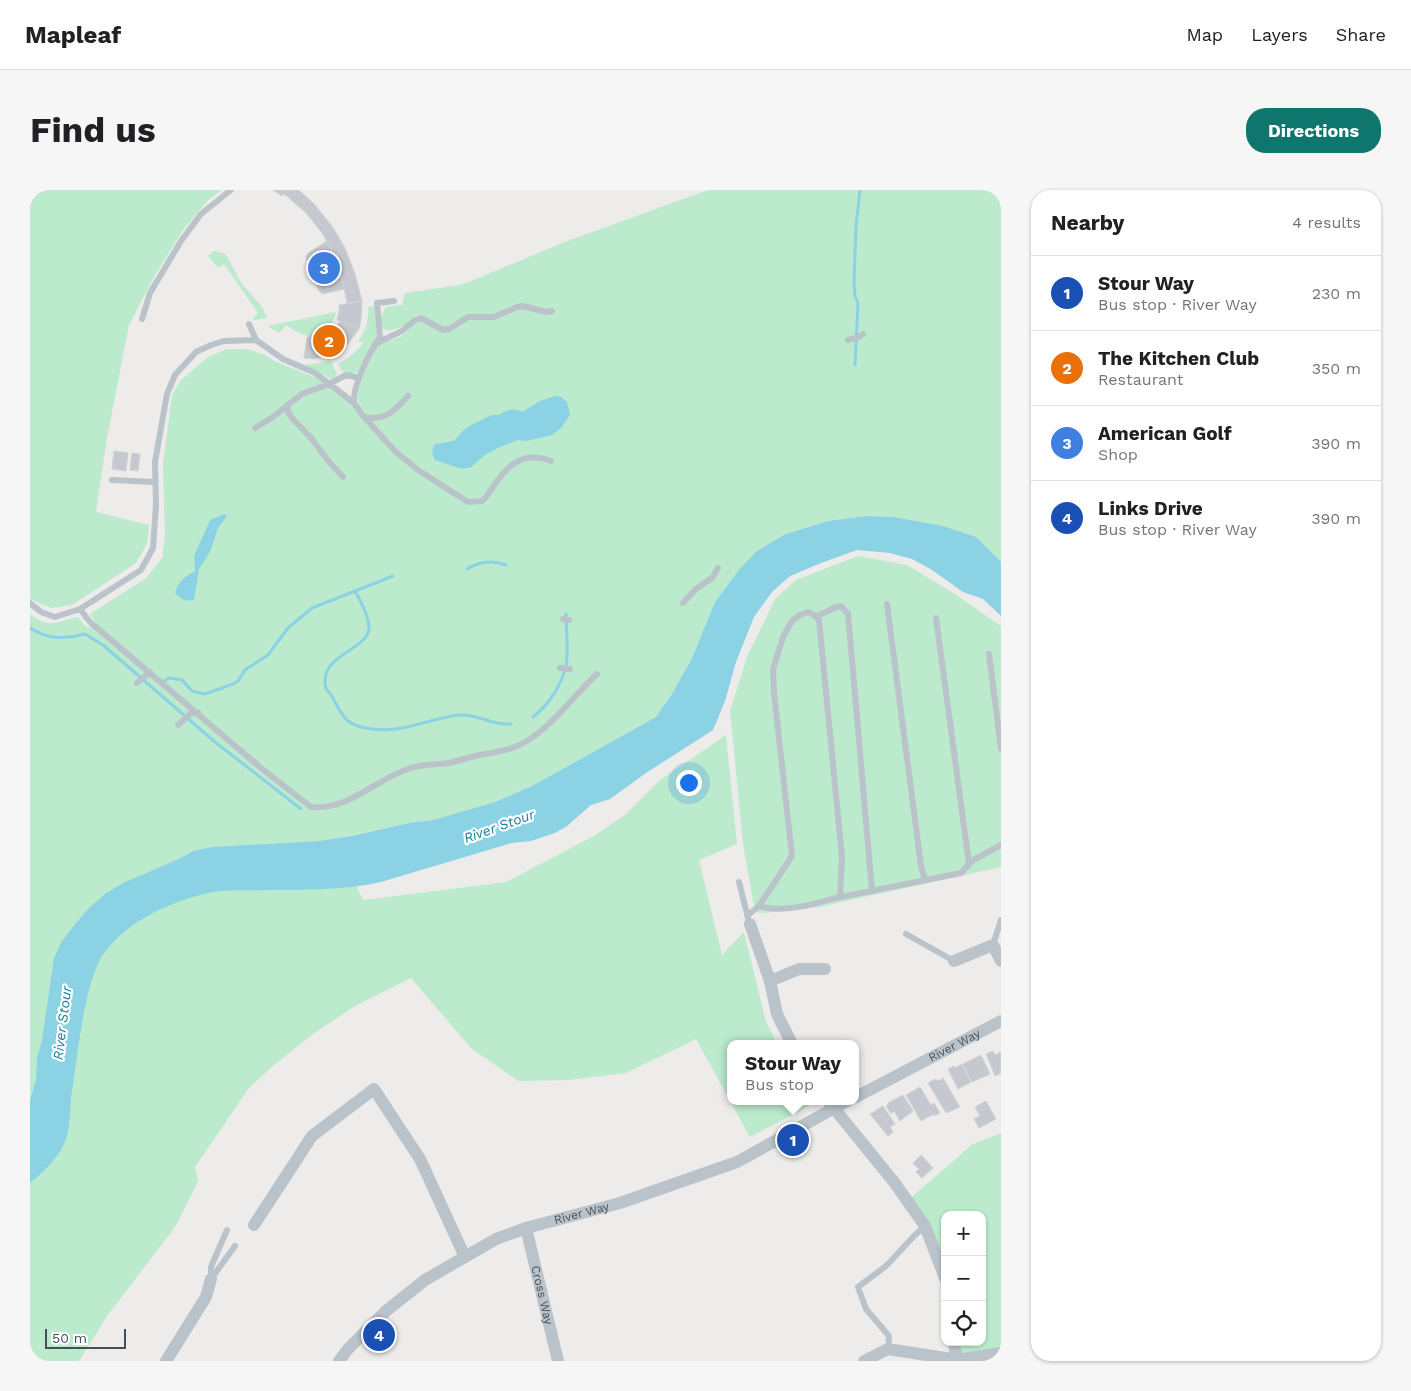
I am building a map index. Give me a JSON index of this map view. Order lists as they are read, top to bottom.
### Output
{
  "streets": {
    "street": ["River Way", "Cross Way"]
  },
  "crossings": [
    ["River Way", "Cross Way"]
  ],
  "water": ["River Stour"],
  "scale_bar": "50 m",
  "page": {
    "header": "Mapleaf",
    "nav": ["Map", "Layers", "Share"],
    "buttons": "Directions",
    "title": "Find us",
    "heading": ["Nearby", "4 results"],
    "pins": [
      "3",
      "2",
      "1",
      "4"
    ],
    "list": [
      {
        "mark": "1",
        "name": "Stour Way",
        "note": "Bus stop · River Way",
        "value": "230 m"
      },
      {
        "mark": "2",
        "name": "The Kitchen Club",
        "note": "Restaurant",
        "value": "350 m"
      },
      {
        "mark": "3",
        "name": "American Golf",
        "note": "Shop",
        "value": "390 m"
      },
      {
        "mark": "4",
        "name": "Links Drive",
        "note": "Bus stop · River Way",
        "value": "390 m"
      }
    ],
    "popup": ["Stour Way", "Bus stop"],
    "map_buttons": ["+", "−"],
    "scale": "50 m"
  }
}
